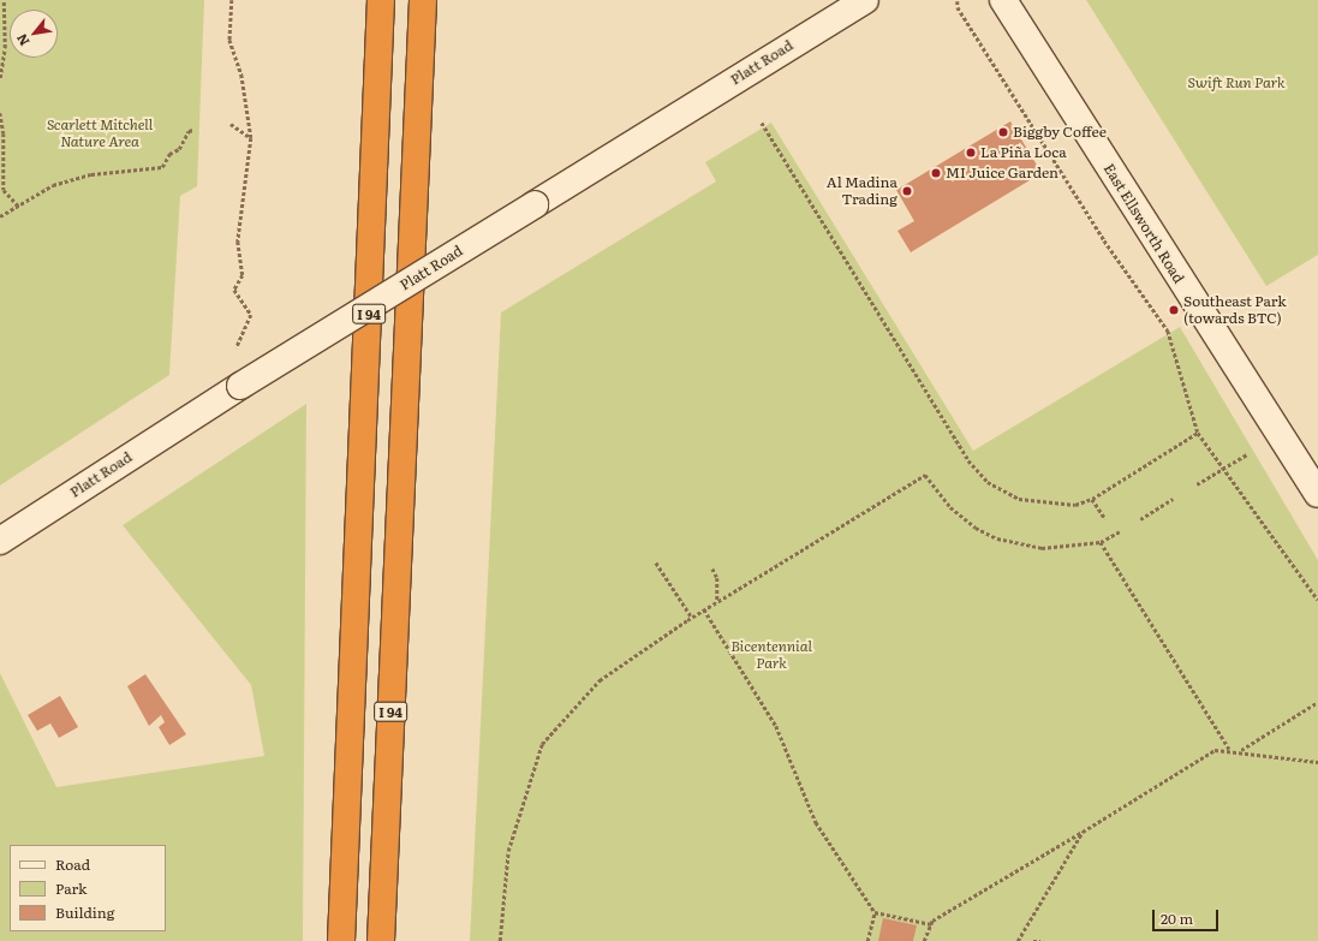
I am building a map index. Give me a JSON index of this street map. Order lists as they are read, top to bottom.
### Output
{
  "streets": {
    "highway": ["I 94"],
    "main road": ["Platt Road", "East Ellsworth Road"]
  },
  "parks": ["Swift Run Park", "Scarlett Mitchell Nature Area", "Bicentennial Park"],
  "places": [
    "Biggby Coffee",
    "La Piña Loca",
    "MI Juice Garden",
    "Al Madina Trading",
    "Southeast Park (towards BTC)"
  ],
  "legend": ["Road", "Park", "Building"],
  "scale_bar": "20 m",
  "north": "bottom left"
}
